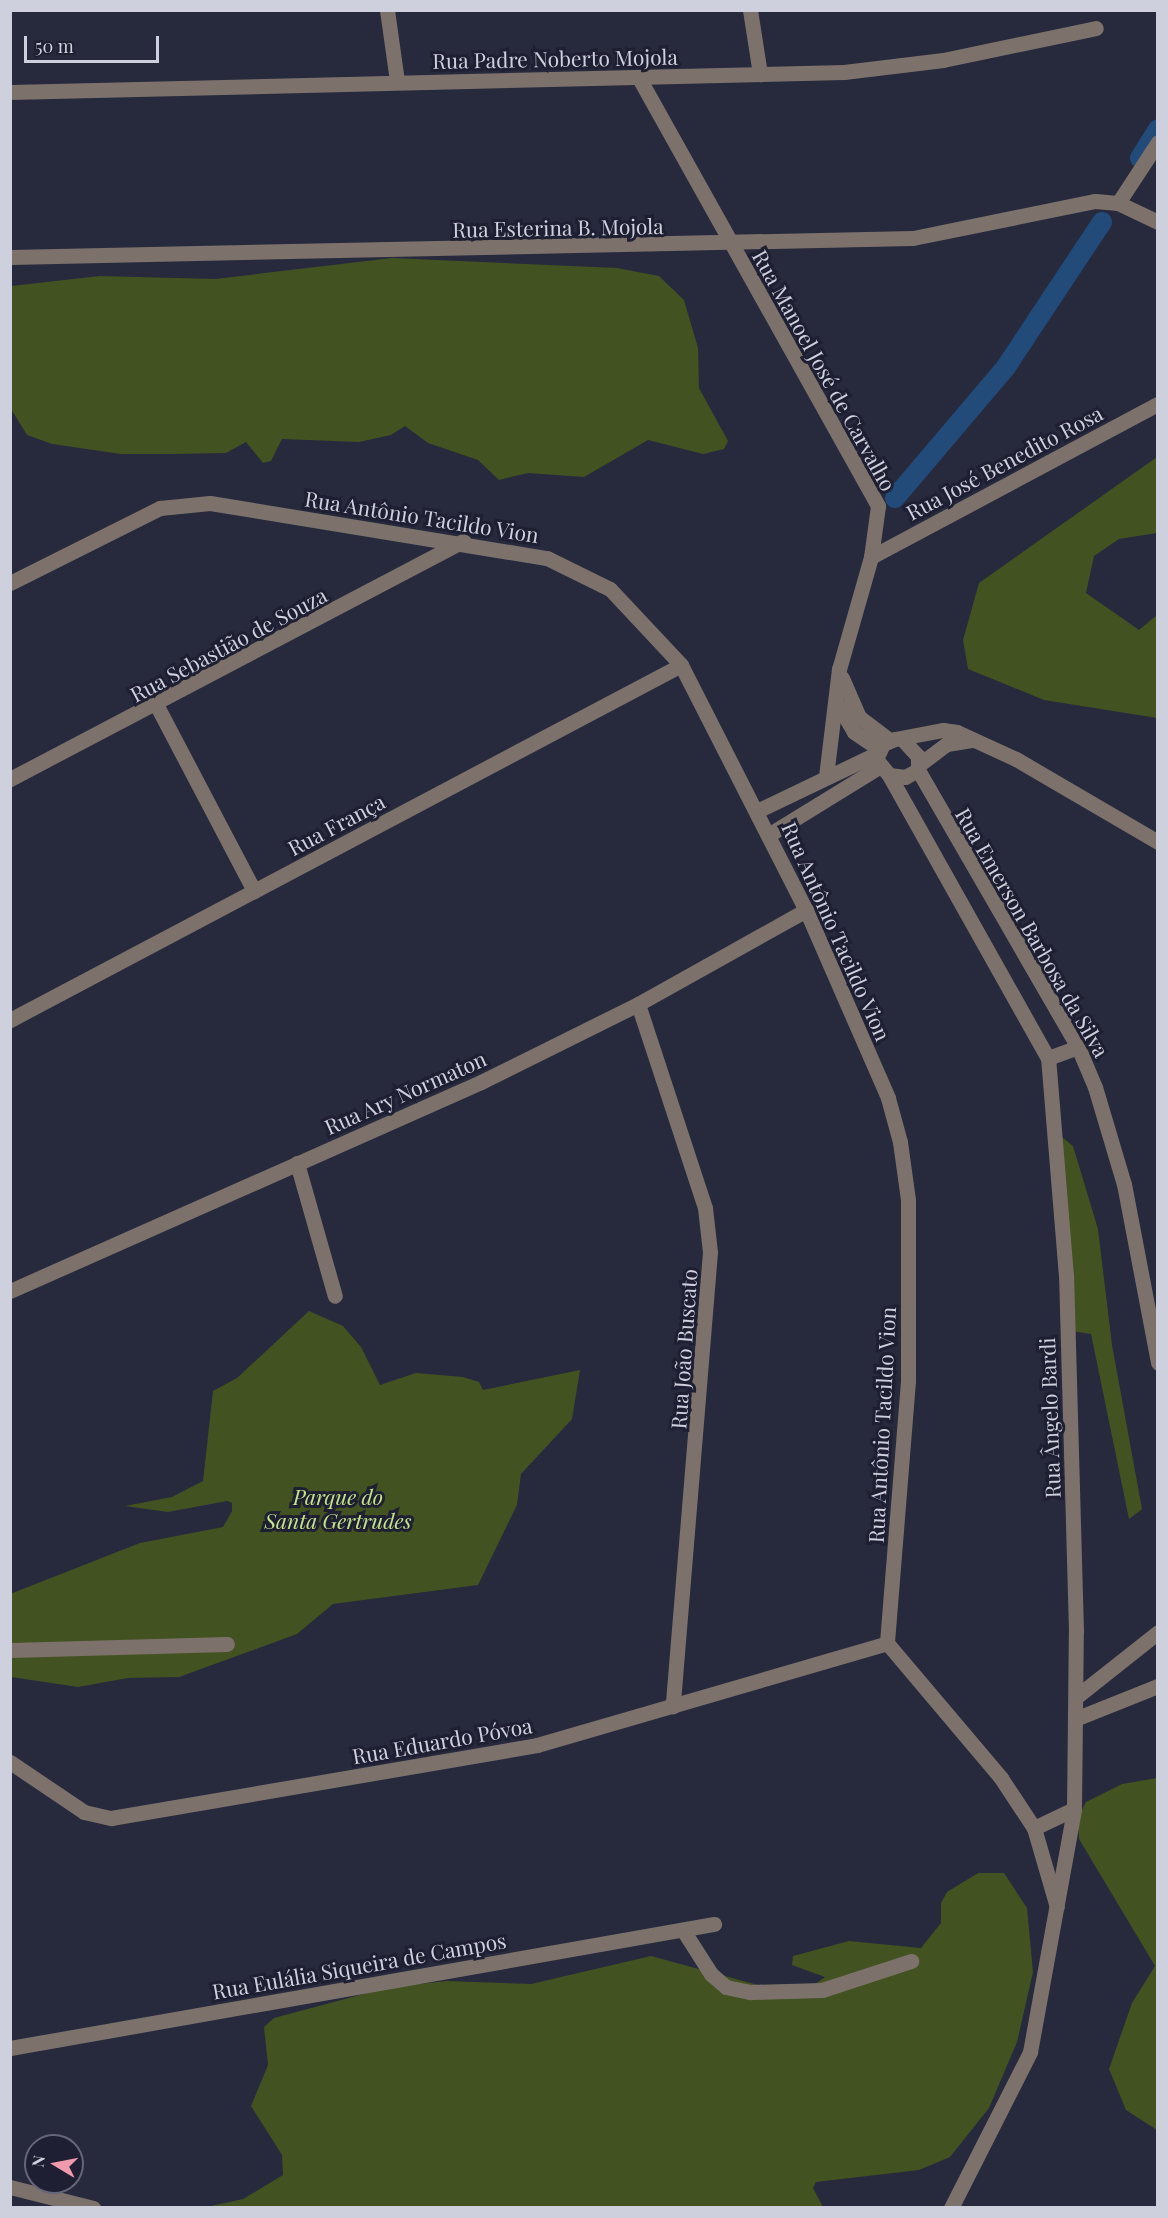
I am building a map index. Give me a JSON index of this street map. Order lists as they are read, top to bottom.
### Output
{
  "streets": {
    "street": [
      "Rua Padre Noberto Mojola",
      "Rua Esterina B. Mojola",
      "Rua Manoel José de Carvalho",
      "Rua José Benedito Rosa",
      "Rua Antônio Tacildo Vion",
      "Rua Sebastião de Souza",
      "Rua França",
      "Rua Emerson Barbosa da Silva",
      "Rua Ary Normaton",
      "Rua João Buscato",
      "Rua Ângelo Bardi",
      "Rua Eduardo Póvoa",
      "Rua Eulália Siqueira de Campos"
    ]
  },
  "crossings": [
    ["Rua Padre Noberto Mojola", "Rua Manoel José de Carvalho"],
    ["Rua Esterina B. Mojola", "Rua Manoel José de Carvalho"],
    ["Rua Manoel José de Carvalho", "Rua José Benedito Rosa"],
    ["Rua Antônio Tacildo Vion", "Rua Sebastião de Souza"],
    ["Rua Antônio Tacildo Vion", "Rua França"],
    ["Rua Antônio Tacildo Vion", "Rua Ary Normaton"],
    ["Rua Antônio Tacildo Vion", "Rua Eduardo Póvoa"],
    ["Rua Ary Normaton", "Rua João Buscato"],
    ["Rua João Buscato", "Rua Eduardo Póvoa"]
  ],
  "parks": ["Parque do Santa Gertrudes"],
  "scale_bar": "50 m",
  "north": "left"
}
